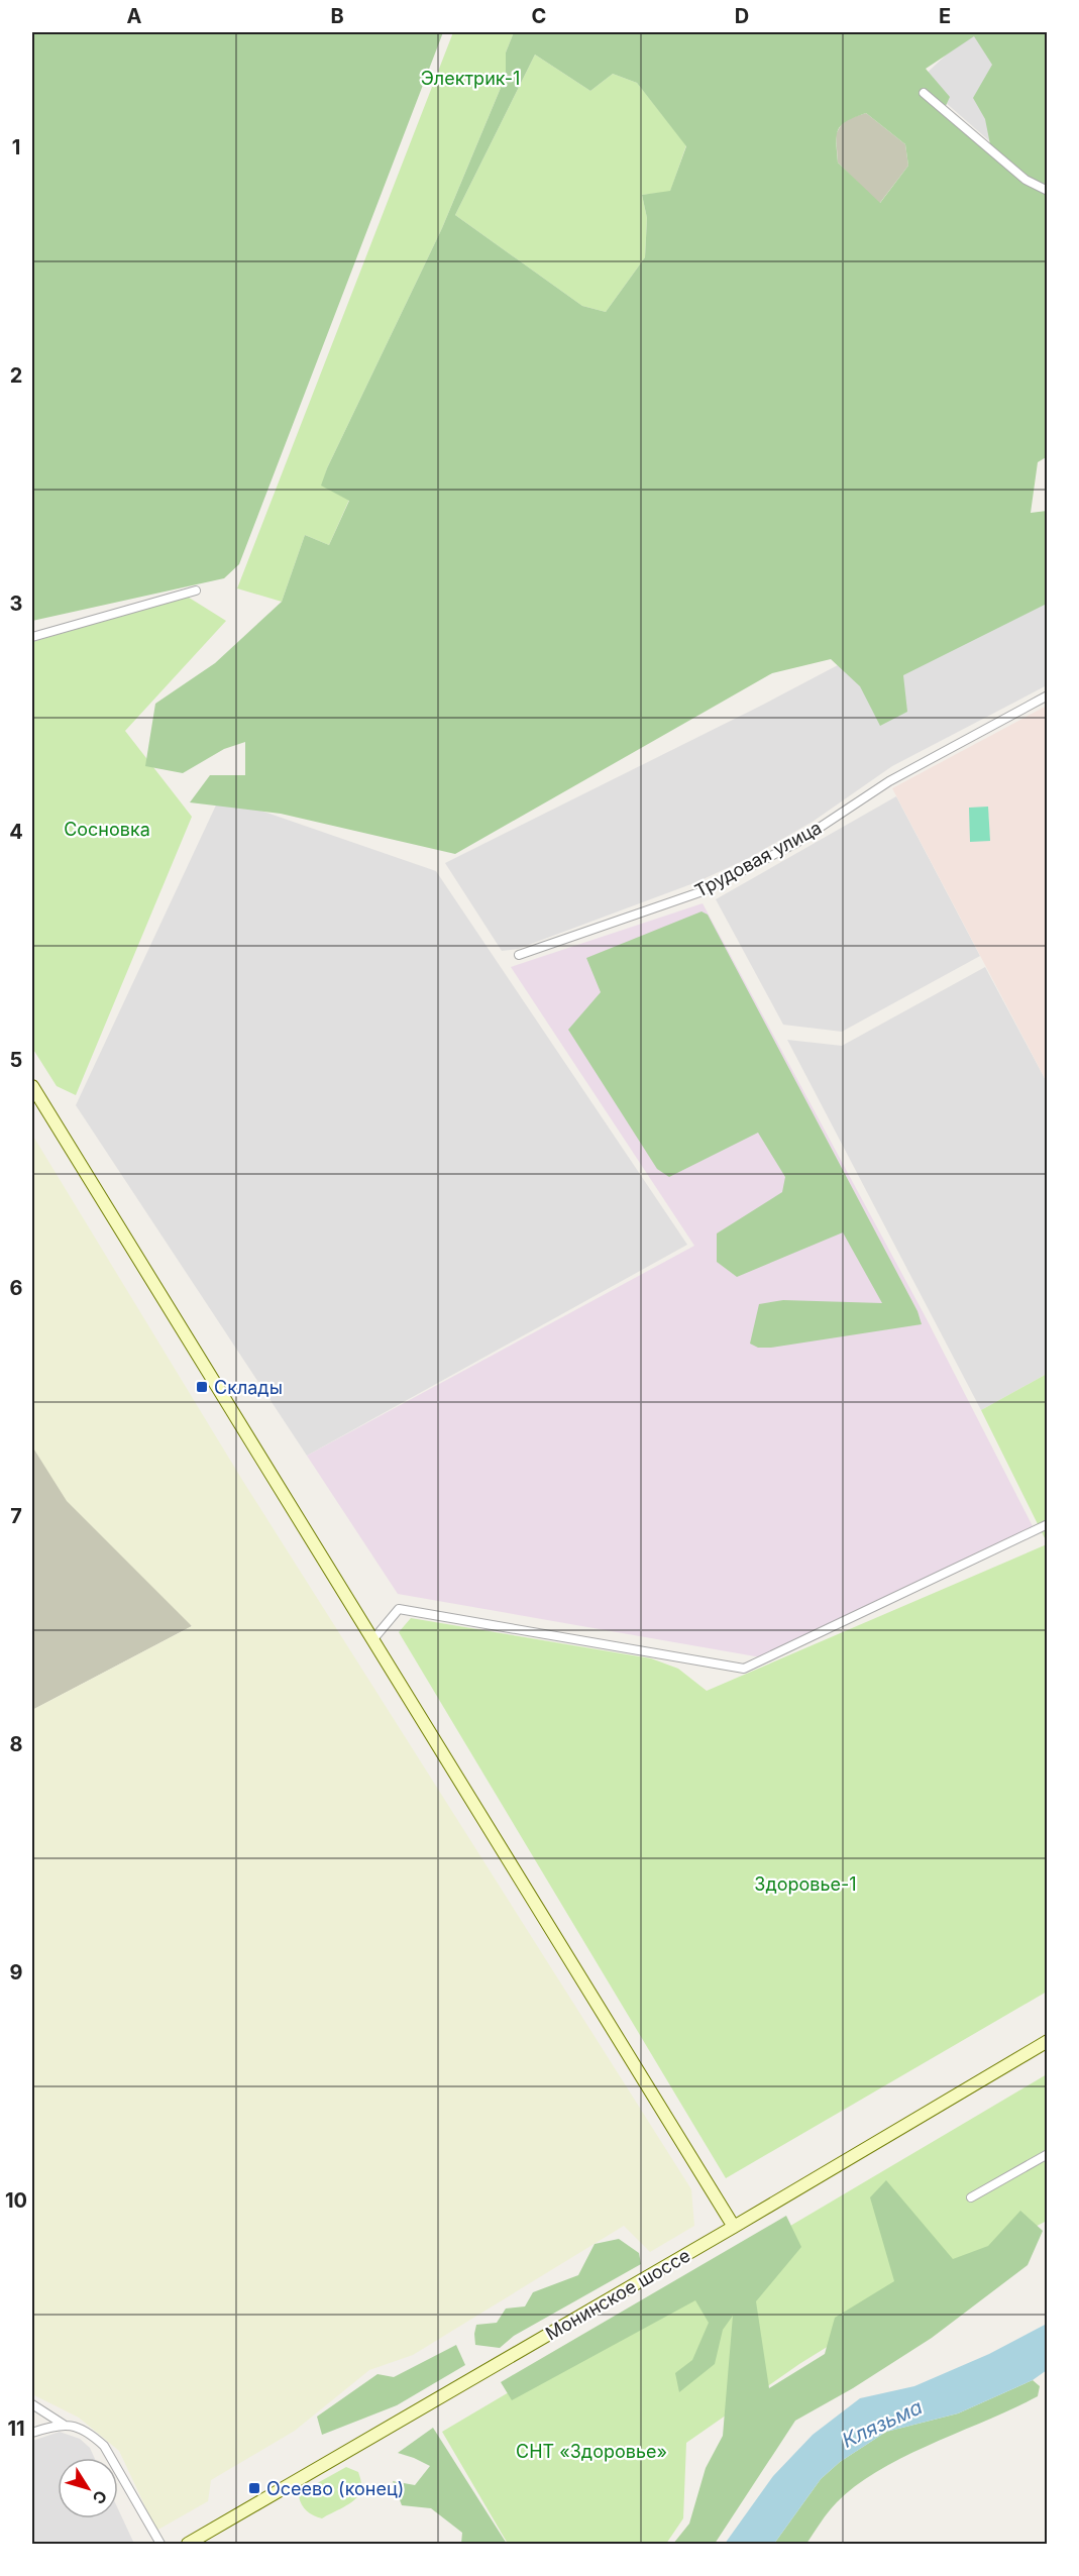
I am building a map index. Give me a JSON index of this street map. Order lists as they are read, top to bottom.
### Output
{
  "streets": {
    "main road": ["Монинское шоссе"],
    "street": ["Трудовая улица"]
  },
  "water": ["Клязьма"],
  "parks": [
    "Электрик-1",
    "Сосновка",
    "Здоровье-1",
    "СНТ «Здоровье»"
  ],
  "places": {
    "transit": ["Склады", "Осеево (конец)"]
  },
  "north": "bottom right",
  "grid": {
    "columns": [
      "A",
      "B",
      "C",
      "D",
      "E"
    ],
    "rows": [
      "1",
      "2",
      "3",
      "4",
      "5",
      "6",
      "7",
      "8",
      "9",
      "10",
      "11"
    ]
  }
}
